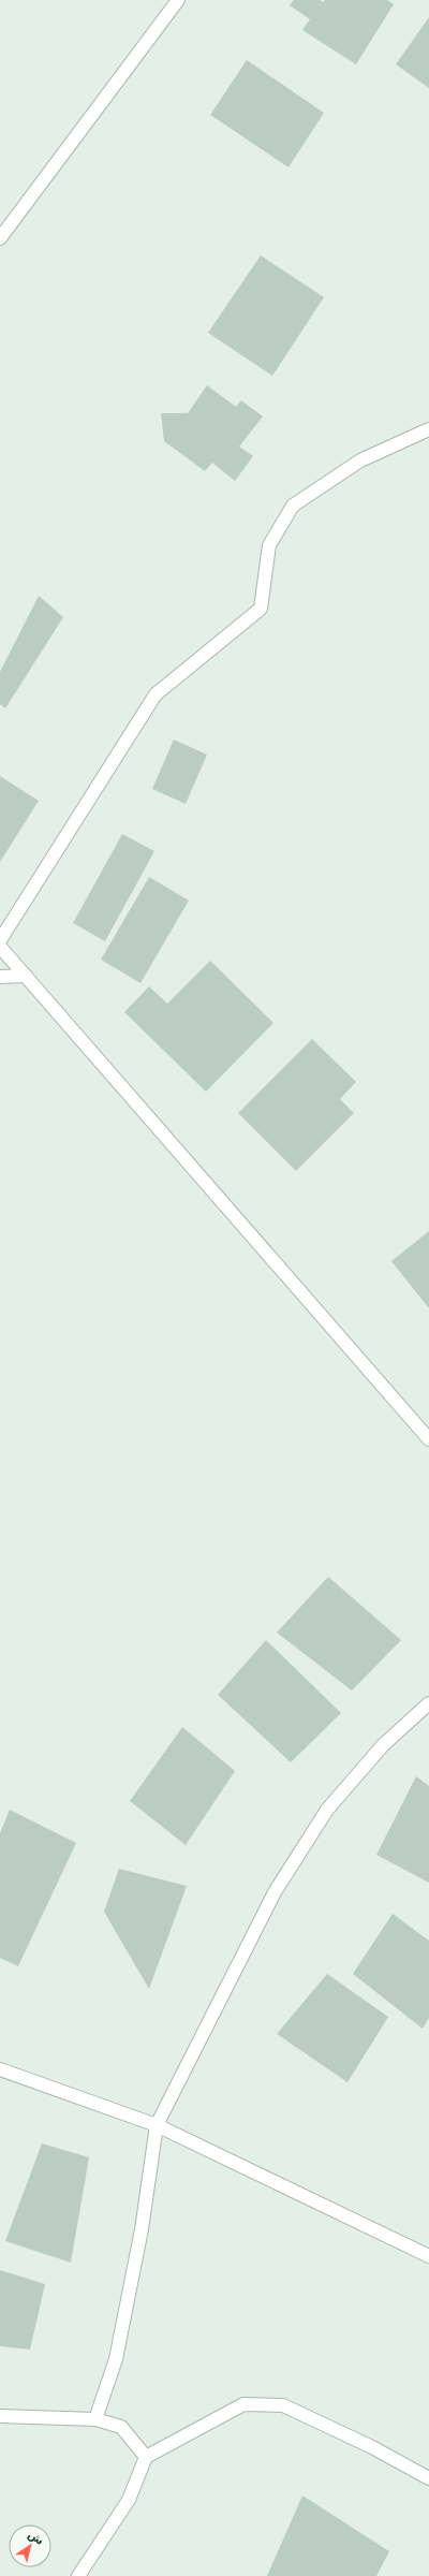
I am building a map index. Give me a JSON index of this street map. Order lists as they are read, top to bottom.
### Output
{
  "north": "top right"
}
